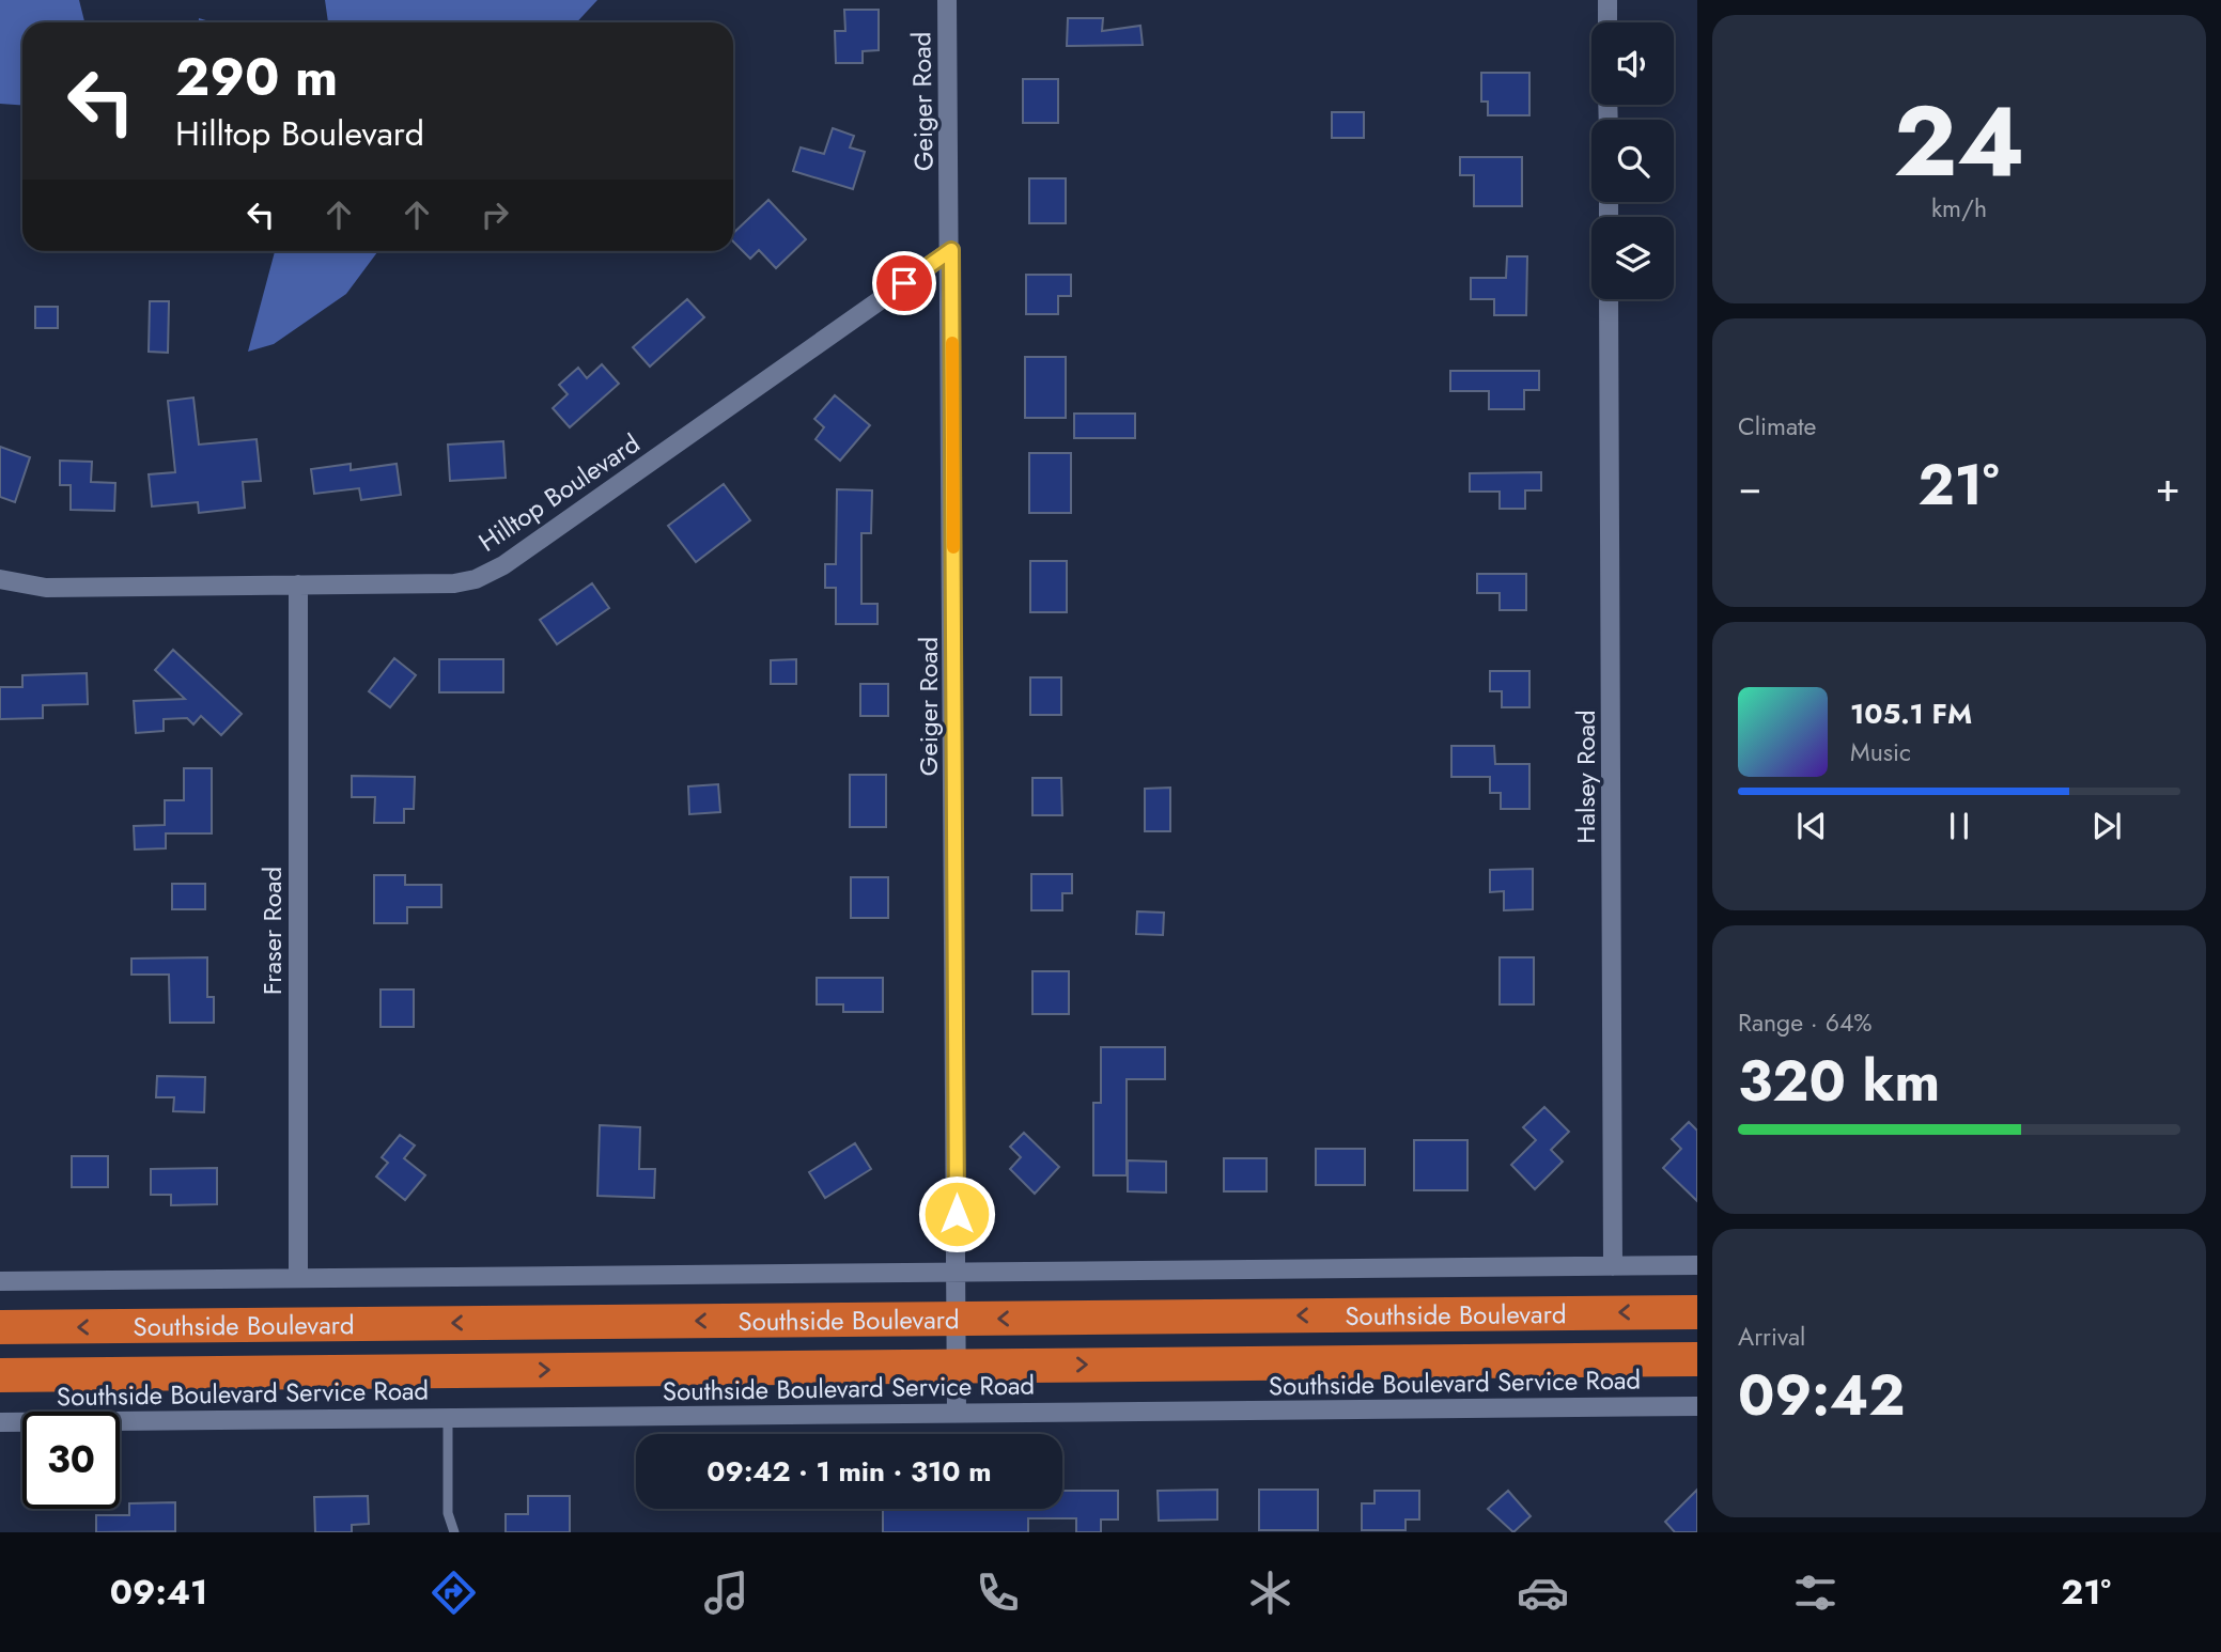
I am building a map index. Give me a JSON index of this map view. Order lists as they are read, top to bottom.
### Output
{
  "streets": {
    "highway": ["Southside Boulevard"],
    "street": [
      "Geiger Road",
      "Hilltop Boulevard",
      "Halsey Road",
      "Fraser Road",
      "Southside Boulevard Service Road"
    ]
  },
  "crossings": [
    ["Geiger Road", "Hilltop Boulevard"],
    ["Geiger Road", "Southside Boulevard"],
    ["Geiger Road", "Southside Boulevard Service Road"],
    ["Hilltop Boulevard", "Fraser Road"]
  ],
  "page": {
    "tile": [
      ["24", "km/h"],
      "Climate",
      ["Range · 64%", "320 km"],
      ["Arrival", "09:42"]
    ],
    "turn": ["290 m", "Hilltop Boulevard"],
    "heat": ["−", "21°", "+"],
    "song": ["105.1 FM", "Music"],
    "limit": "30",
    "trip": "09:42 · 1 min · 310 m",
    "tabs": ["09:41", "21°"]
  }
}
